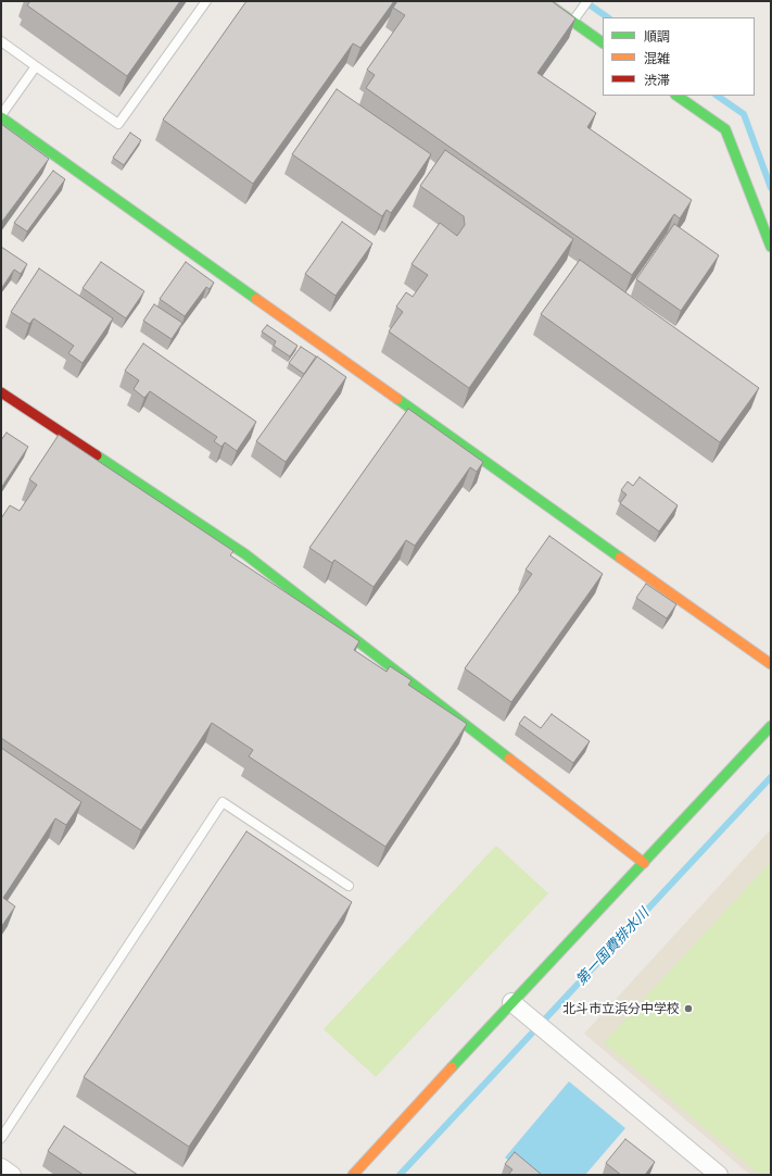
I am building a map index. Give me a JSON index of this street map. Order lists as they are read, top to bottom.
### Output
{
  "water": ["第一国費排水川"],
  "places": ["北斗市立浜分中学校"],
  "legend": ["順調", "混雑", "渋滞"]
}
